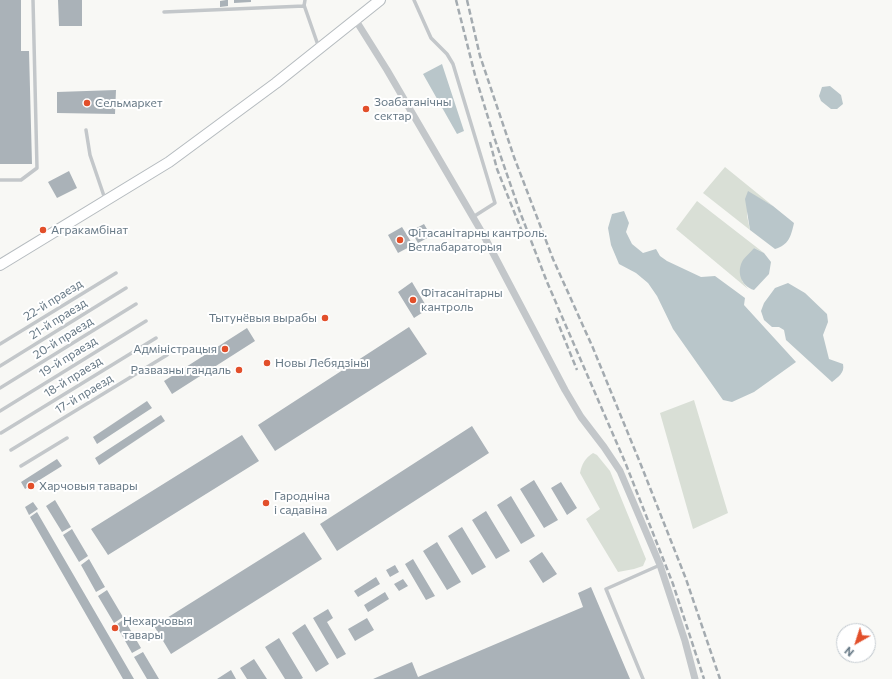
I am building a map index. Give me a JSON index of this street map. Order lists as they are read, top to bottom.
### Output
{
  "streets": {
    "lane": [
      "22-й праезд",
      "21-й праезд",
      "20-й праезд",
      "19-й праезд",
      "18-й праезд",
      "17-й праезд"
    ]
  },
  "places": [
    "Сельмаркет",
    "Зоабатанічны сектар",
    "Агракамбінат",
    "Фітасанітарны кантроль. Ветлабараторыя",
    "Фітасанітарны кантроль",
    "Тытунёвыя вырабы",
    "Адміністрацыя",
    "Новы Лебядзіны",
    "Развазны гандаль",
    "Харчовыя тавары",
    "Гародніна і садавіна",
    "Нехарчовыя тавары"
  ],
  "north": "bottom left"
}
